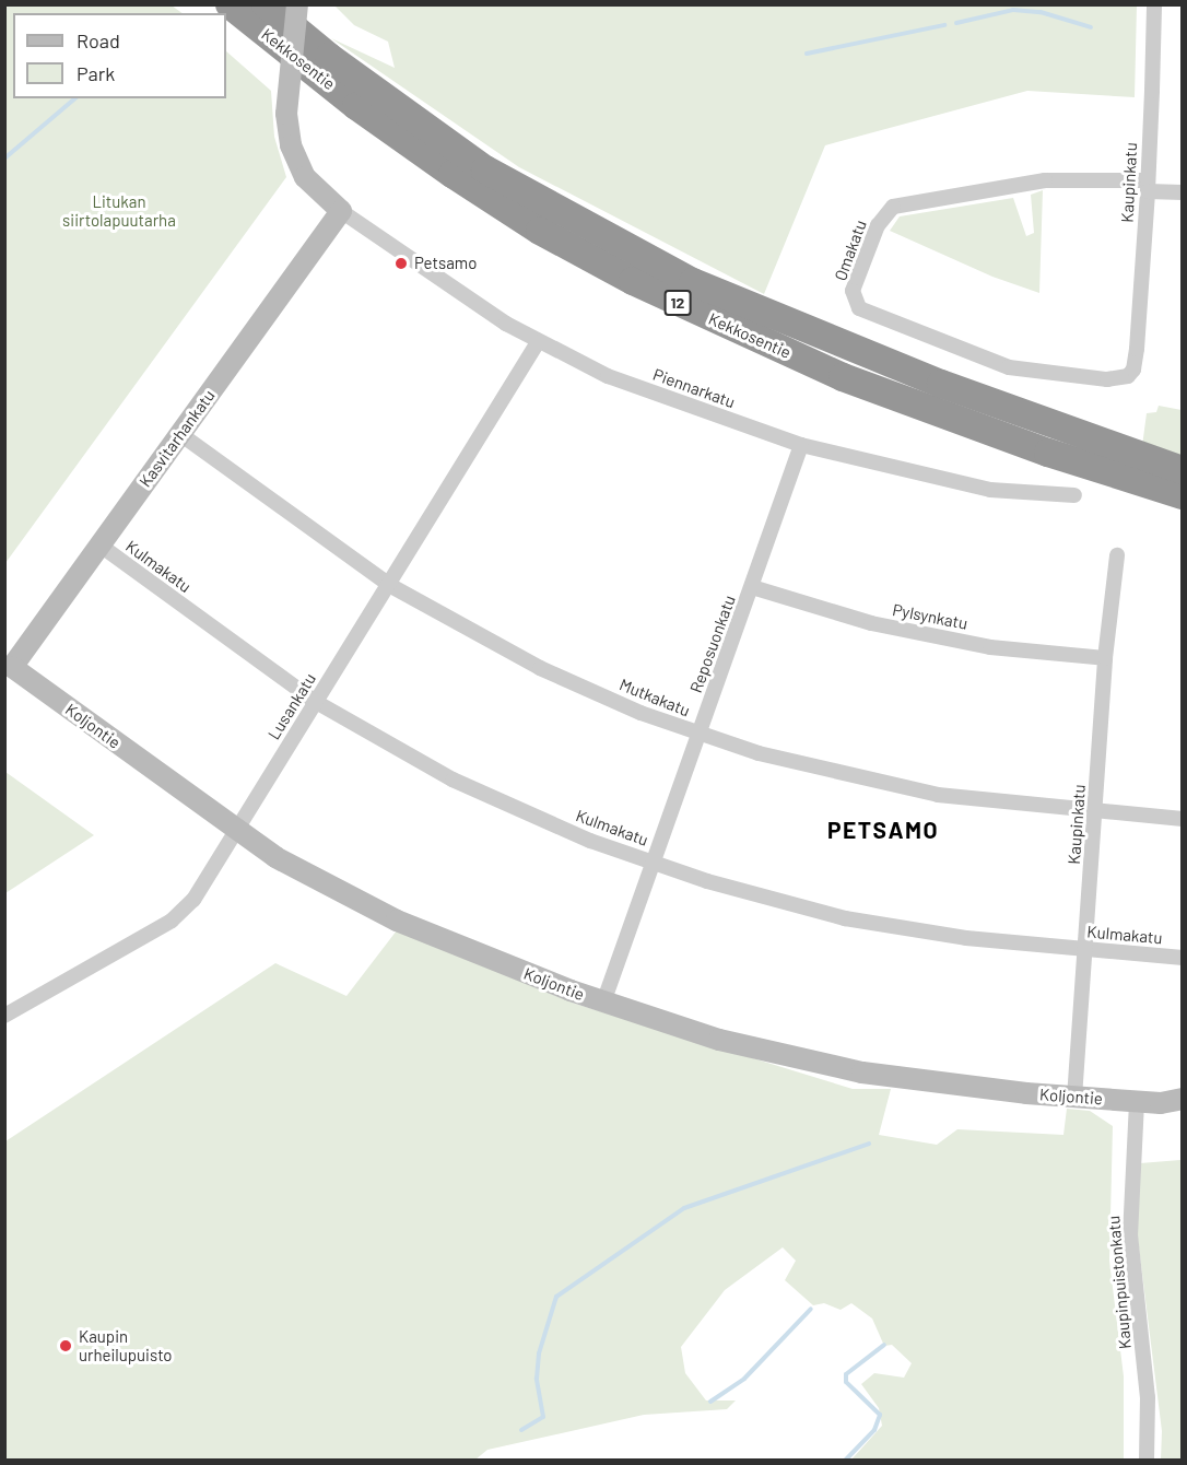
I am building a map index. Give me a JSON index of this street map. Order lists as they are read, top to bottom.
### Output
{
  "streets": {
    "highway": ["Kekkosentie", "12"],
    "street": [
      "Kaupinkatu",
      "Omakatu",
      "Piennarkatu",
      "Kasvitarhankatu",
      "Kulmakatu",
      "Pylsynkatu",
      "Reposuonkatu",
      "Mutkakatu",
      "Lusankatu",
      "Koljontie",
      "Kaupinpuistonkatu"
    ]
  },
  "crossings": [
    ["Kaupinkatu", "Omakatu"],
    ["Kaupinkatu", "Kulmakatu"],
    ["Kaupinkatu", "Pylsynkatu"],
    ["Kaupinkatu", "Mutkakatu"],
    ["Kaupinkatu", "Koljontie"],
    ["Piennarkatu", "Kasvitarhankatu"],
    ["Piennarkatu", "Reposuonkatu"],
    ["Piennarkatu", "Lusankatu"],
    ["Kasvitarhankatu", "Kulmakatu"],
    ["Kasvitarhankatu", "Mutkakatu"],
    ["Kasvitarhankatu", "Koljontie"],
    ["Kulmakatu", "Reposuonkatu"],
    ["Kulmakatu", "Lusankatu"],
    ["Pylsynkatu", "Reposuonkatu"],
    ["Reposuonkatu", "Mutkakatu"],
    ["Reposuonkatu", "Koljontie"],
    ["Mutkakatu", "Lusankatu"],
    ["Lusankatu", "Koljontie"],
    ["Koljontie", "Kaupinpuistonkatu"]
  ],
  "districts": ["PETSAMO"],
  "parks": ["Litukan siirtolapuutarha"],
  "places": ["Petsamo", "Kaupin urheilupuisto"],
  "legend": ["Road", "Park"]
}
